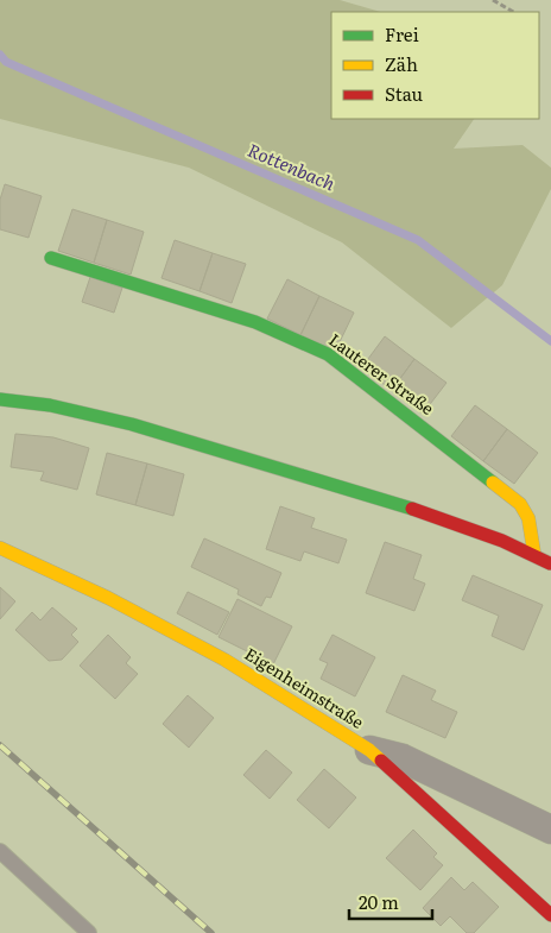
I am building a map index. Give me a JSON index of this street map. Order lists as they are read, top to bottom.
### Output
{
  "streets": {
    "street": ["Lauterer Straße", "Eigenheimstraße"]
  },
  "water": ["Rottenbach"],
  "legend": ["Frei", "Zäh", "Stau"],
  "scale_bar": "20 m"
}
